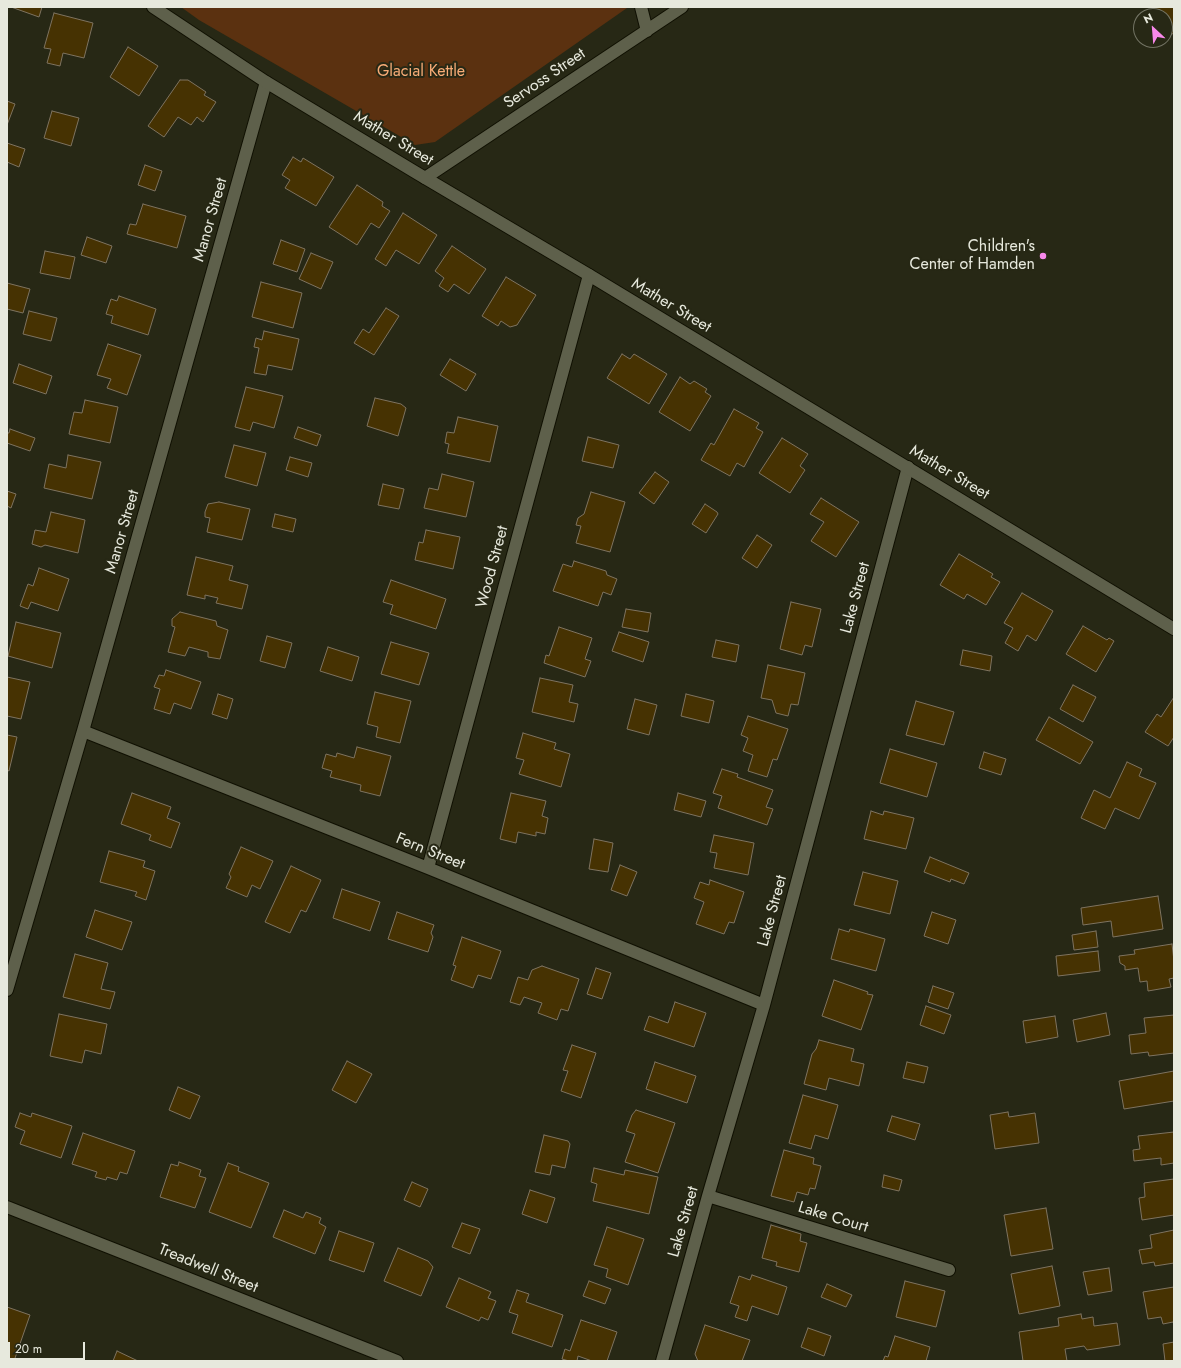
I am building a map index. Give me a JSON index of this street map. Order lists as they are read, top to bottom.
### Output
{
  "streets": {
    "street": [
      "Servoss Street",
      "Mather Street",
      "Manor Street",
      "Wood Street",
      "Lake Street",
      "Fern Street",
      "Lake Court",
      "Treadwell Street"
    ]
  },
  "crossings": [
    ["Servoss Street", "Mather Street"],
    ["Mather Street", "Manor Street"],
    ["Mather Street", "Wood Street"],
    ["Mather Street", "Lake Street"],
    ["Manor Street", "Fern Street"],
    ["Wood Street", "Fern Street"],
    ["Lake Street", "Fern Street"],
    ["Lake Street", "Lake Court"]
  ],
  "parks": ["Glacial Kettle"],
  "places": ["Children's Center of Hamden"],
  "scale_bar": "20 m",
  "north": "top left"
}
